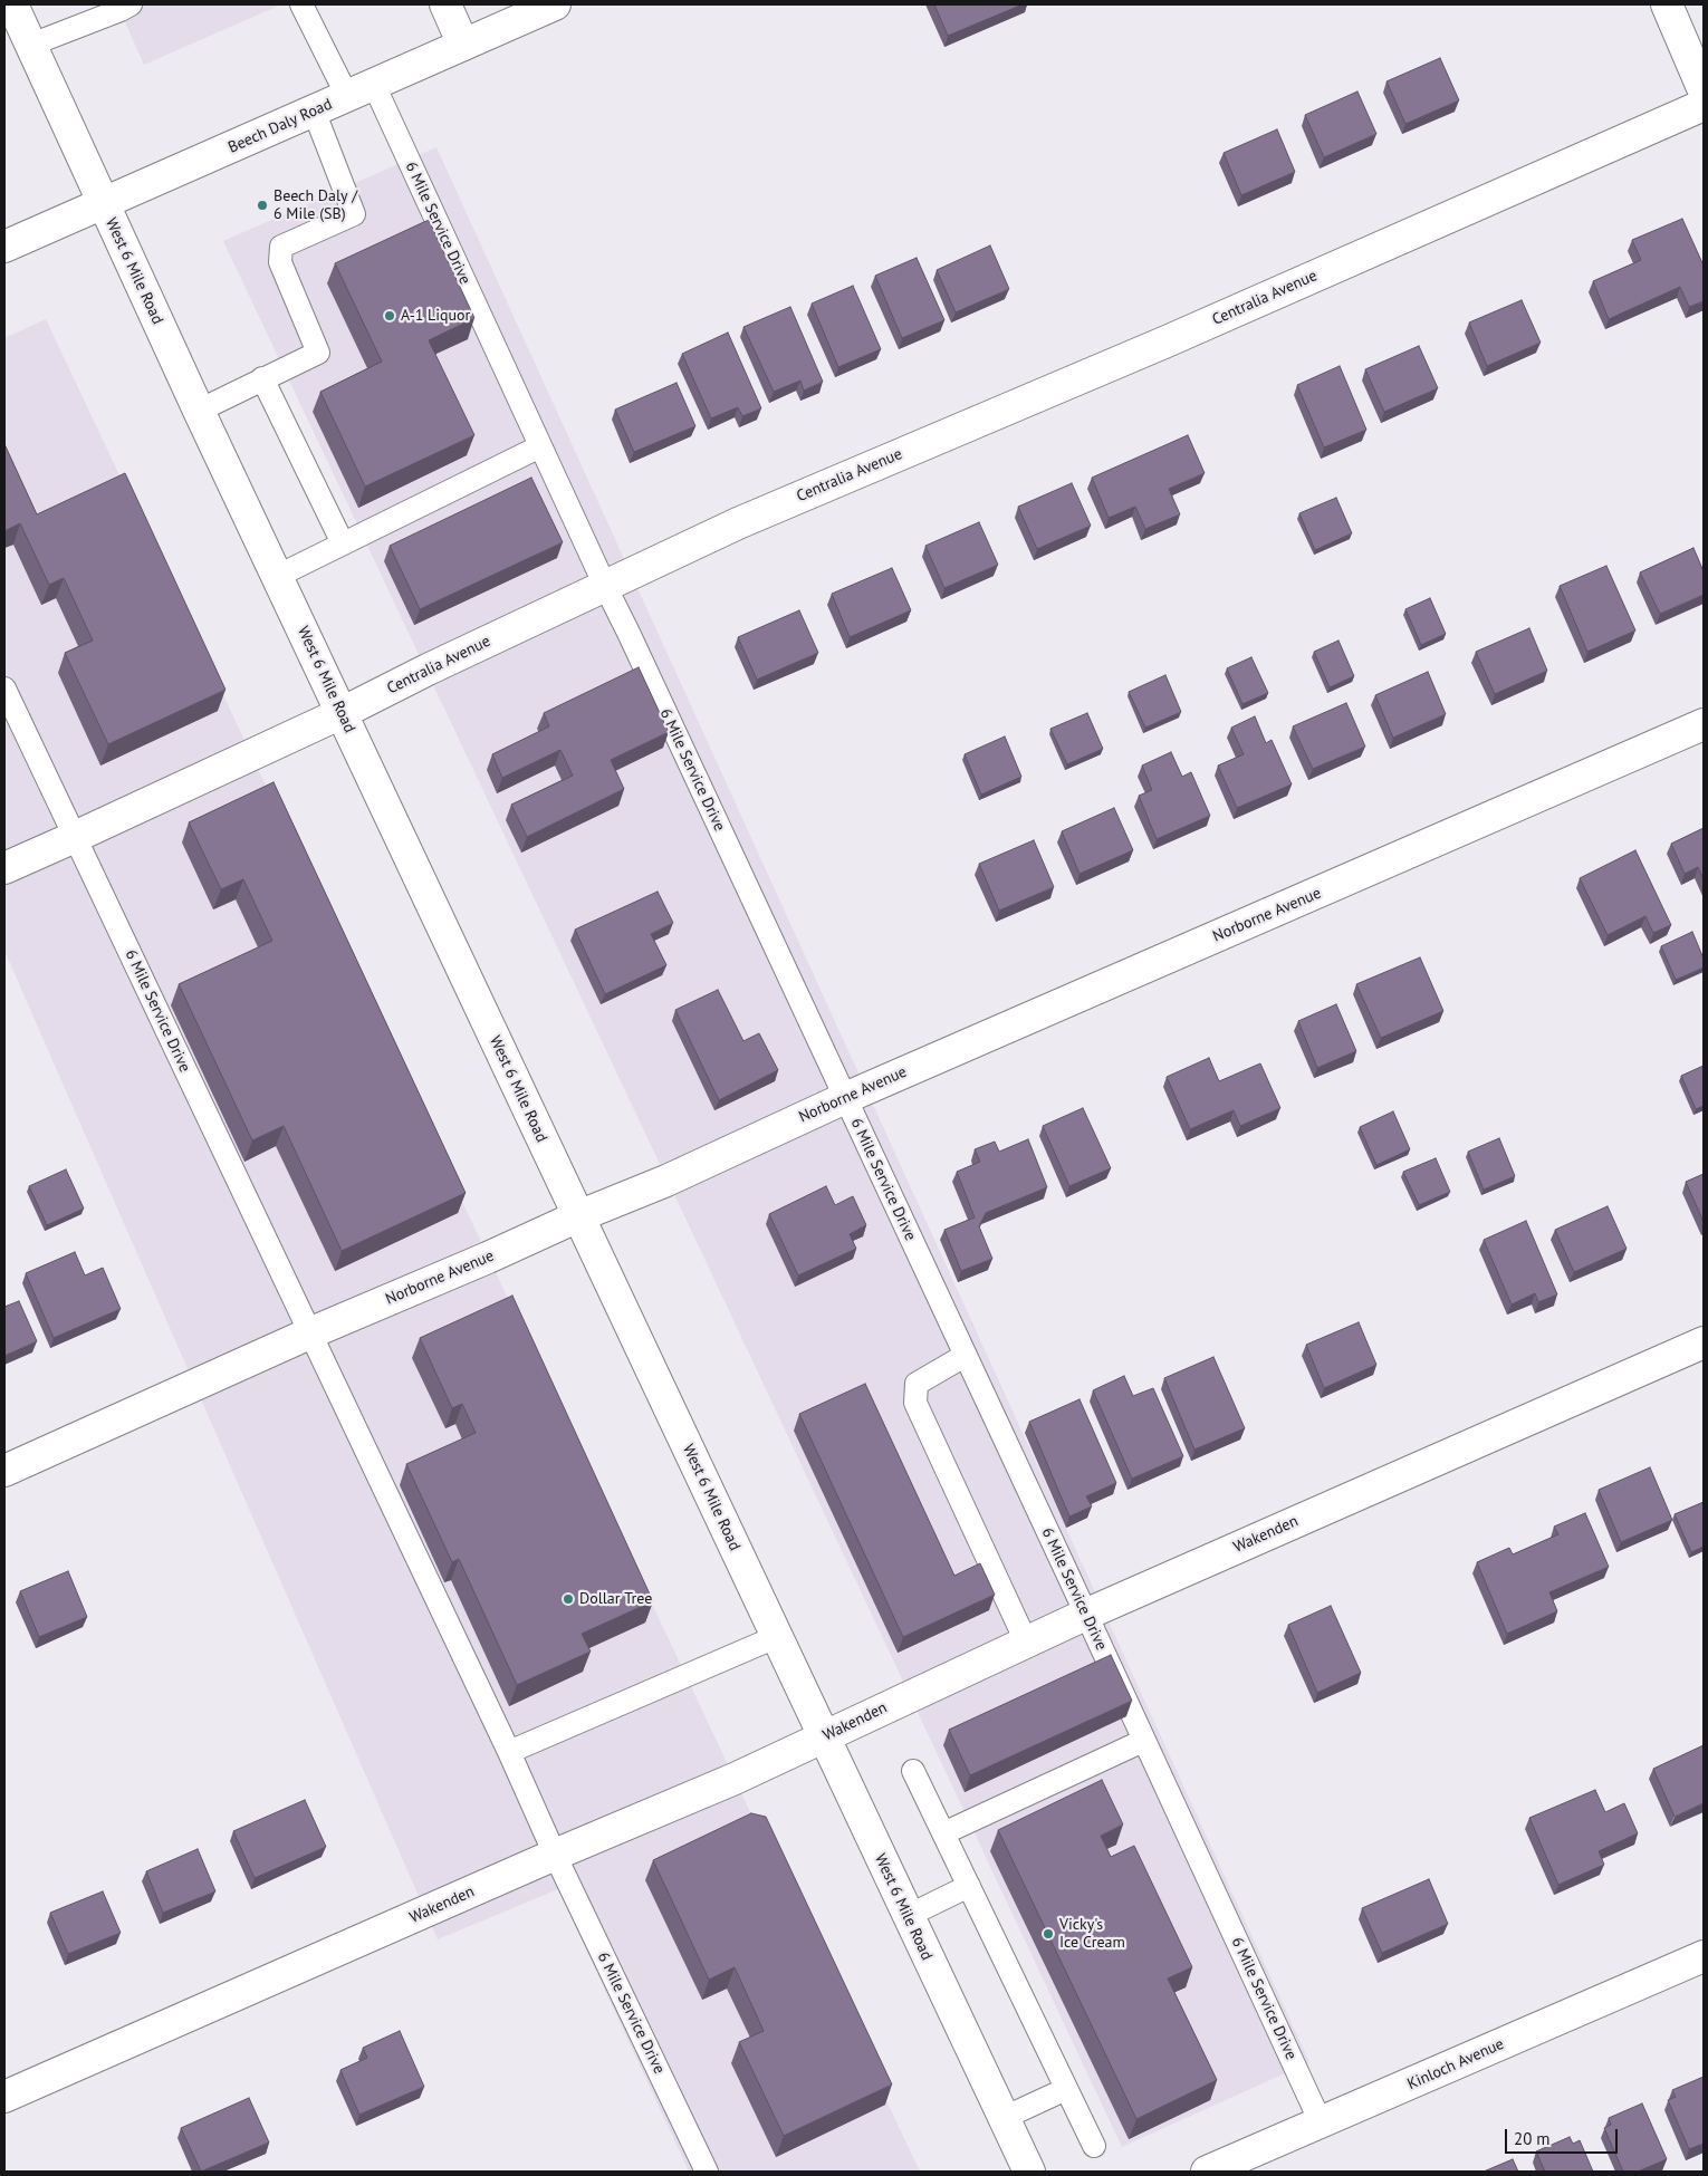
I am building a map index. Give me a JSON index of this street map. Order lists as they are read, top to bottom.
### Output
{
  "streets": {
    "street": [
      "Beech Daly Road",
      "West 6 Mile Road",
      "Centralia Avenue",
      "Norborne Avenue",
      "Wakenden",
      "Kinloch Avenue"
    ],
    "lane": ["6 Mile Service Drive"]
  },
  "crossings": [
    ["Beech Daly Road", "6 Mile Service Drive"],
    ["Beech Daly Road", "West 6 Mile Road"],
    ["6 Mile Service Drive", "Centralia Avenue"],
    ["6 Mile Service Drive", "Norborne Avenue"],
    ["6 Mile Service Drive", "Wakenden"],
    ["6 Mile Service Drive", "Kinloch Avenue"],
    ["West 6 Mile Road", "Centralia Avenue"],
    ["West 6 Mile Road", "Norborne Avenue"],
    ["West 6 Mile Road", "Wakenden"]
  ],
  "places": [
    "Beech Daly / 6 Mile (SB)",
    "A-1 Liquor",
    "Dollar Tree",
    "Vicky's Ice Cream"
  ],
  "scale_bar": "20 m"
}
